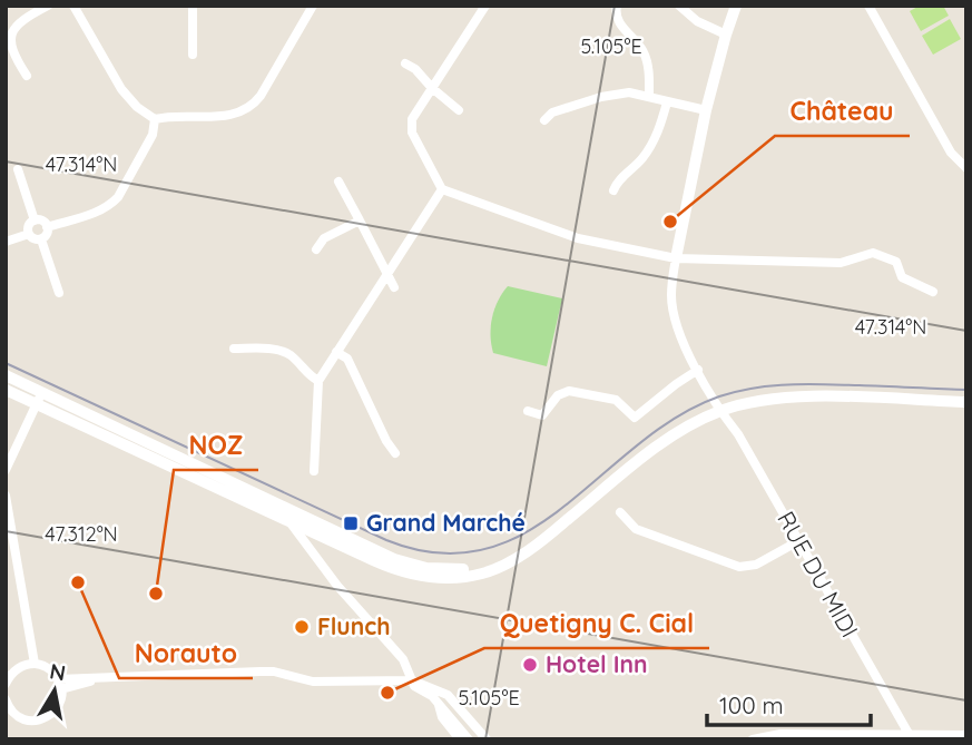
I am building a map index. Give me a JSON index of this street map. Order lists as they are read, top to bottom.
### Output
{
  "streets": {
    "street": ["RUE DU MIDI"]
  },
  "places": {
    "other": [
      "Château",
      "Norauto",
      "NOZ",
      "Flunch",
      "Hotel Inn",
      "Quetigny C. Cial"
    ],
    "transit": ["Grand Marché"]
  },
  "scale_bar": "100 m",
  "north": "top",
  "coordinates": ["5.105°E", "47.314°N", "47.312°N"]
}
